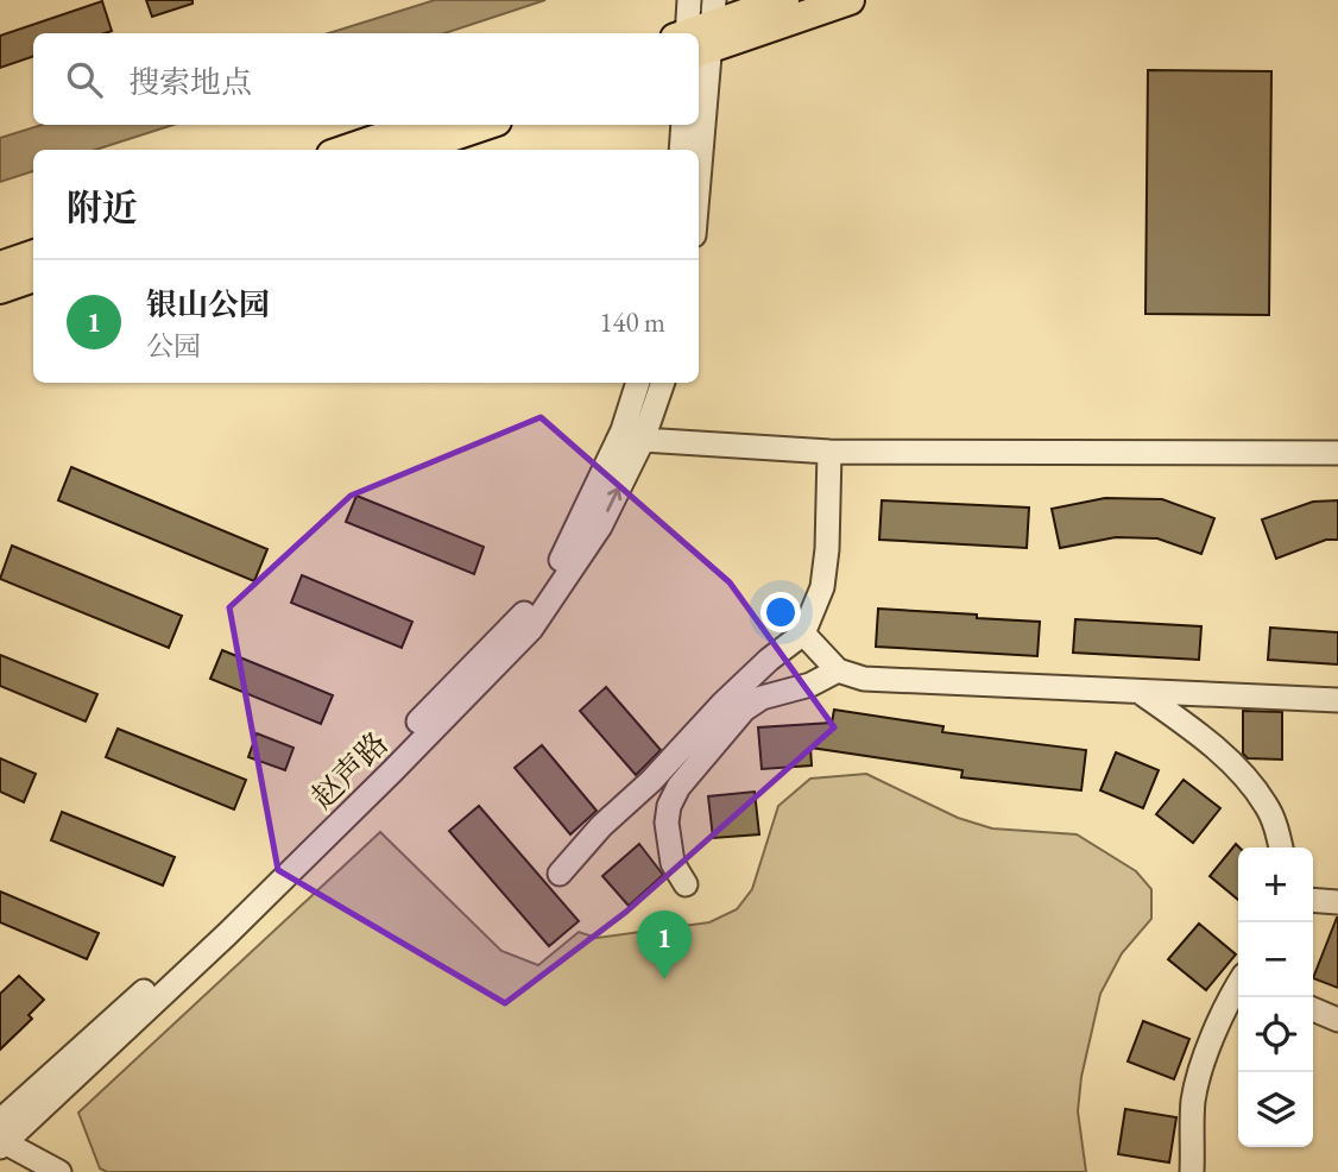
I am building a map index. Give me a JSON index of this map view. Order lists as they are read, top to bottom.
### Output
{
  "streets": {
    "street": ["赵声路"]
  },
  "page": {
    "search": "搜索地点",
    "heading": "附近",
    "list": [
      {
        "mark": "1",
        "name": "银山公园",
        "note": "公园",
        "value": "140 m"
      }
    ],
    "map_buttons": ["+", "−"],
    "pins": "1"
  }
}
